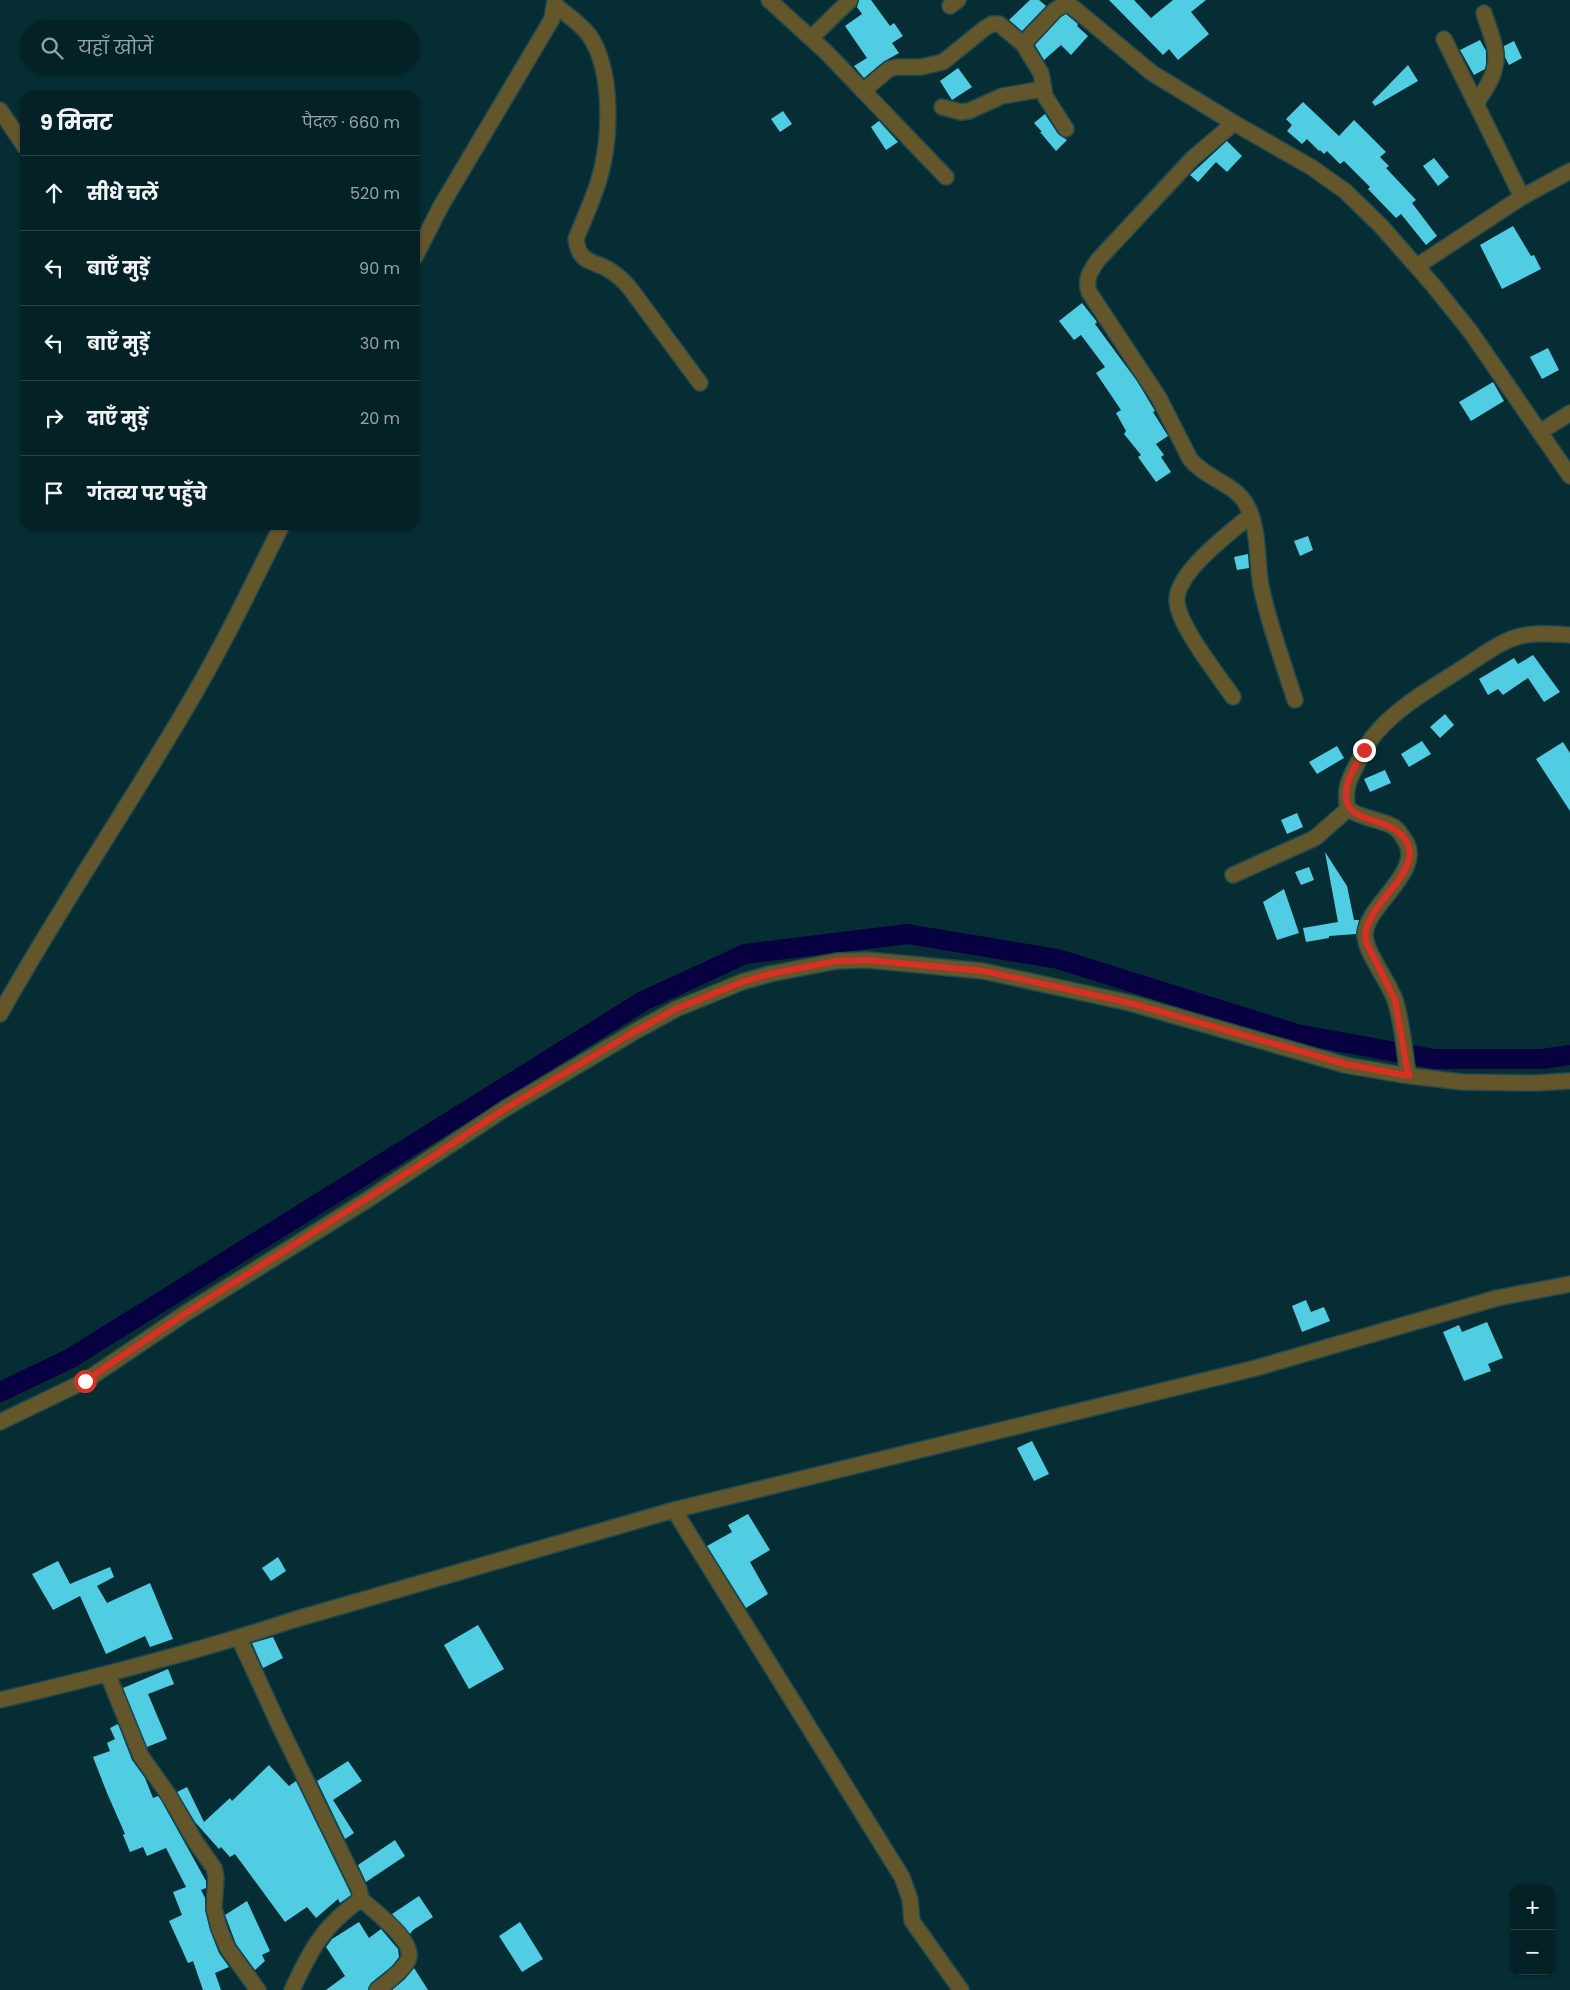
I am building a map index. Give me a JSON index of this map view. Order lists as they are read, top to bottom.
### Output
{
  "page": {
    "search": "यहाँ खोजें",
    "heading": ["9 मिनट", "पैदल · 660 m"],
    "list": [
      ["सीधे चलें", "520 m"],
      ["बाएँ मुड़ें", "90 m"],
      ["बाएँ मुड़ें", "30 m"],
      ["दाएँ मुड़ें", "20 m"],
      "गंतव्य पर पहुँचे"
    ],
    "map_buttons": ["+", "−"]
  }
}
